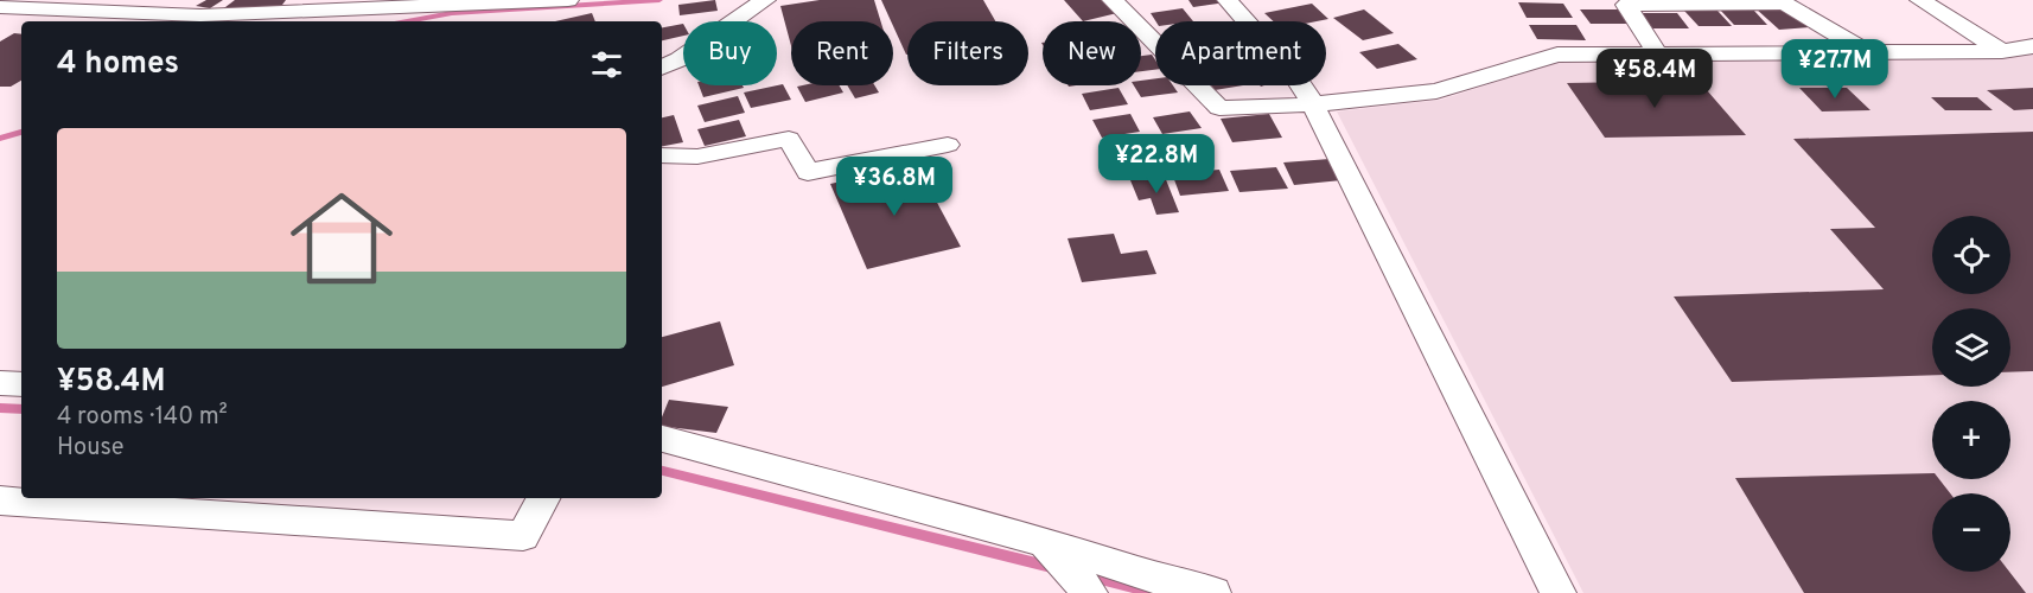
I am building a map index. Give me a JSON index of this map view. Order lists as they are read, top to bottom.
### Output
{
  "page": {
    "chip": [
      "Buy",
      "Rent",
      "Filters",
      "New",
      "Apartment"
    ],
    "heading": "4 homes",
    "price": [
      "¥27.7M",
      "¥58.4M",
      "¥22.8M",
      "¥36.8M"
    ],
    "list": [
      {
        "name": "¥58.4M",
        "note": "4 rooms · 140 m² · House"
      }
    ],
    "map_buttons": ["+", "−"]
  }
}
